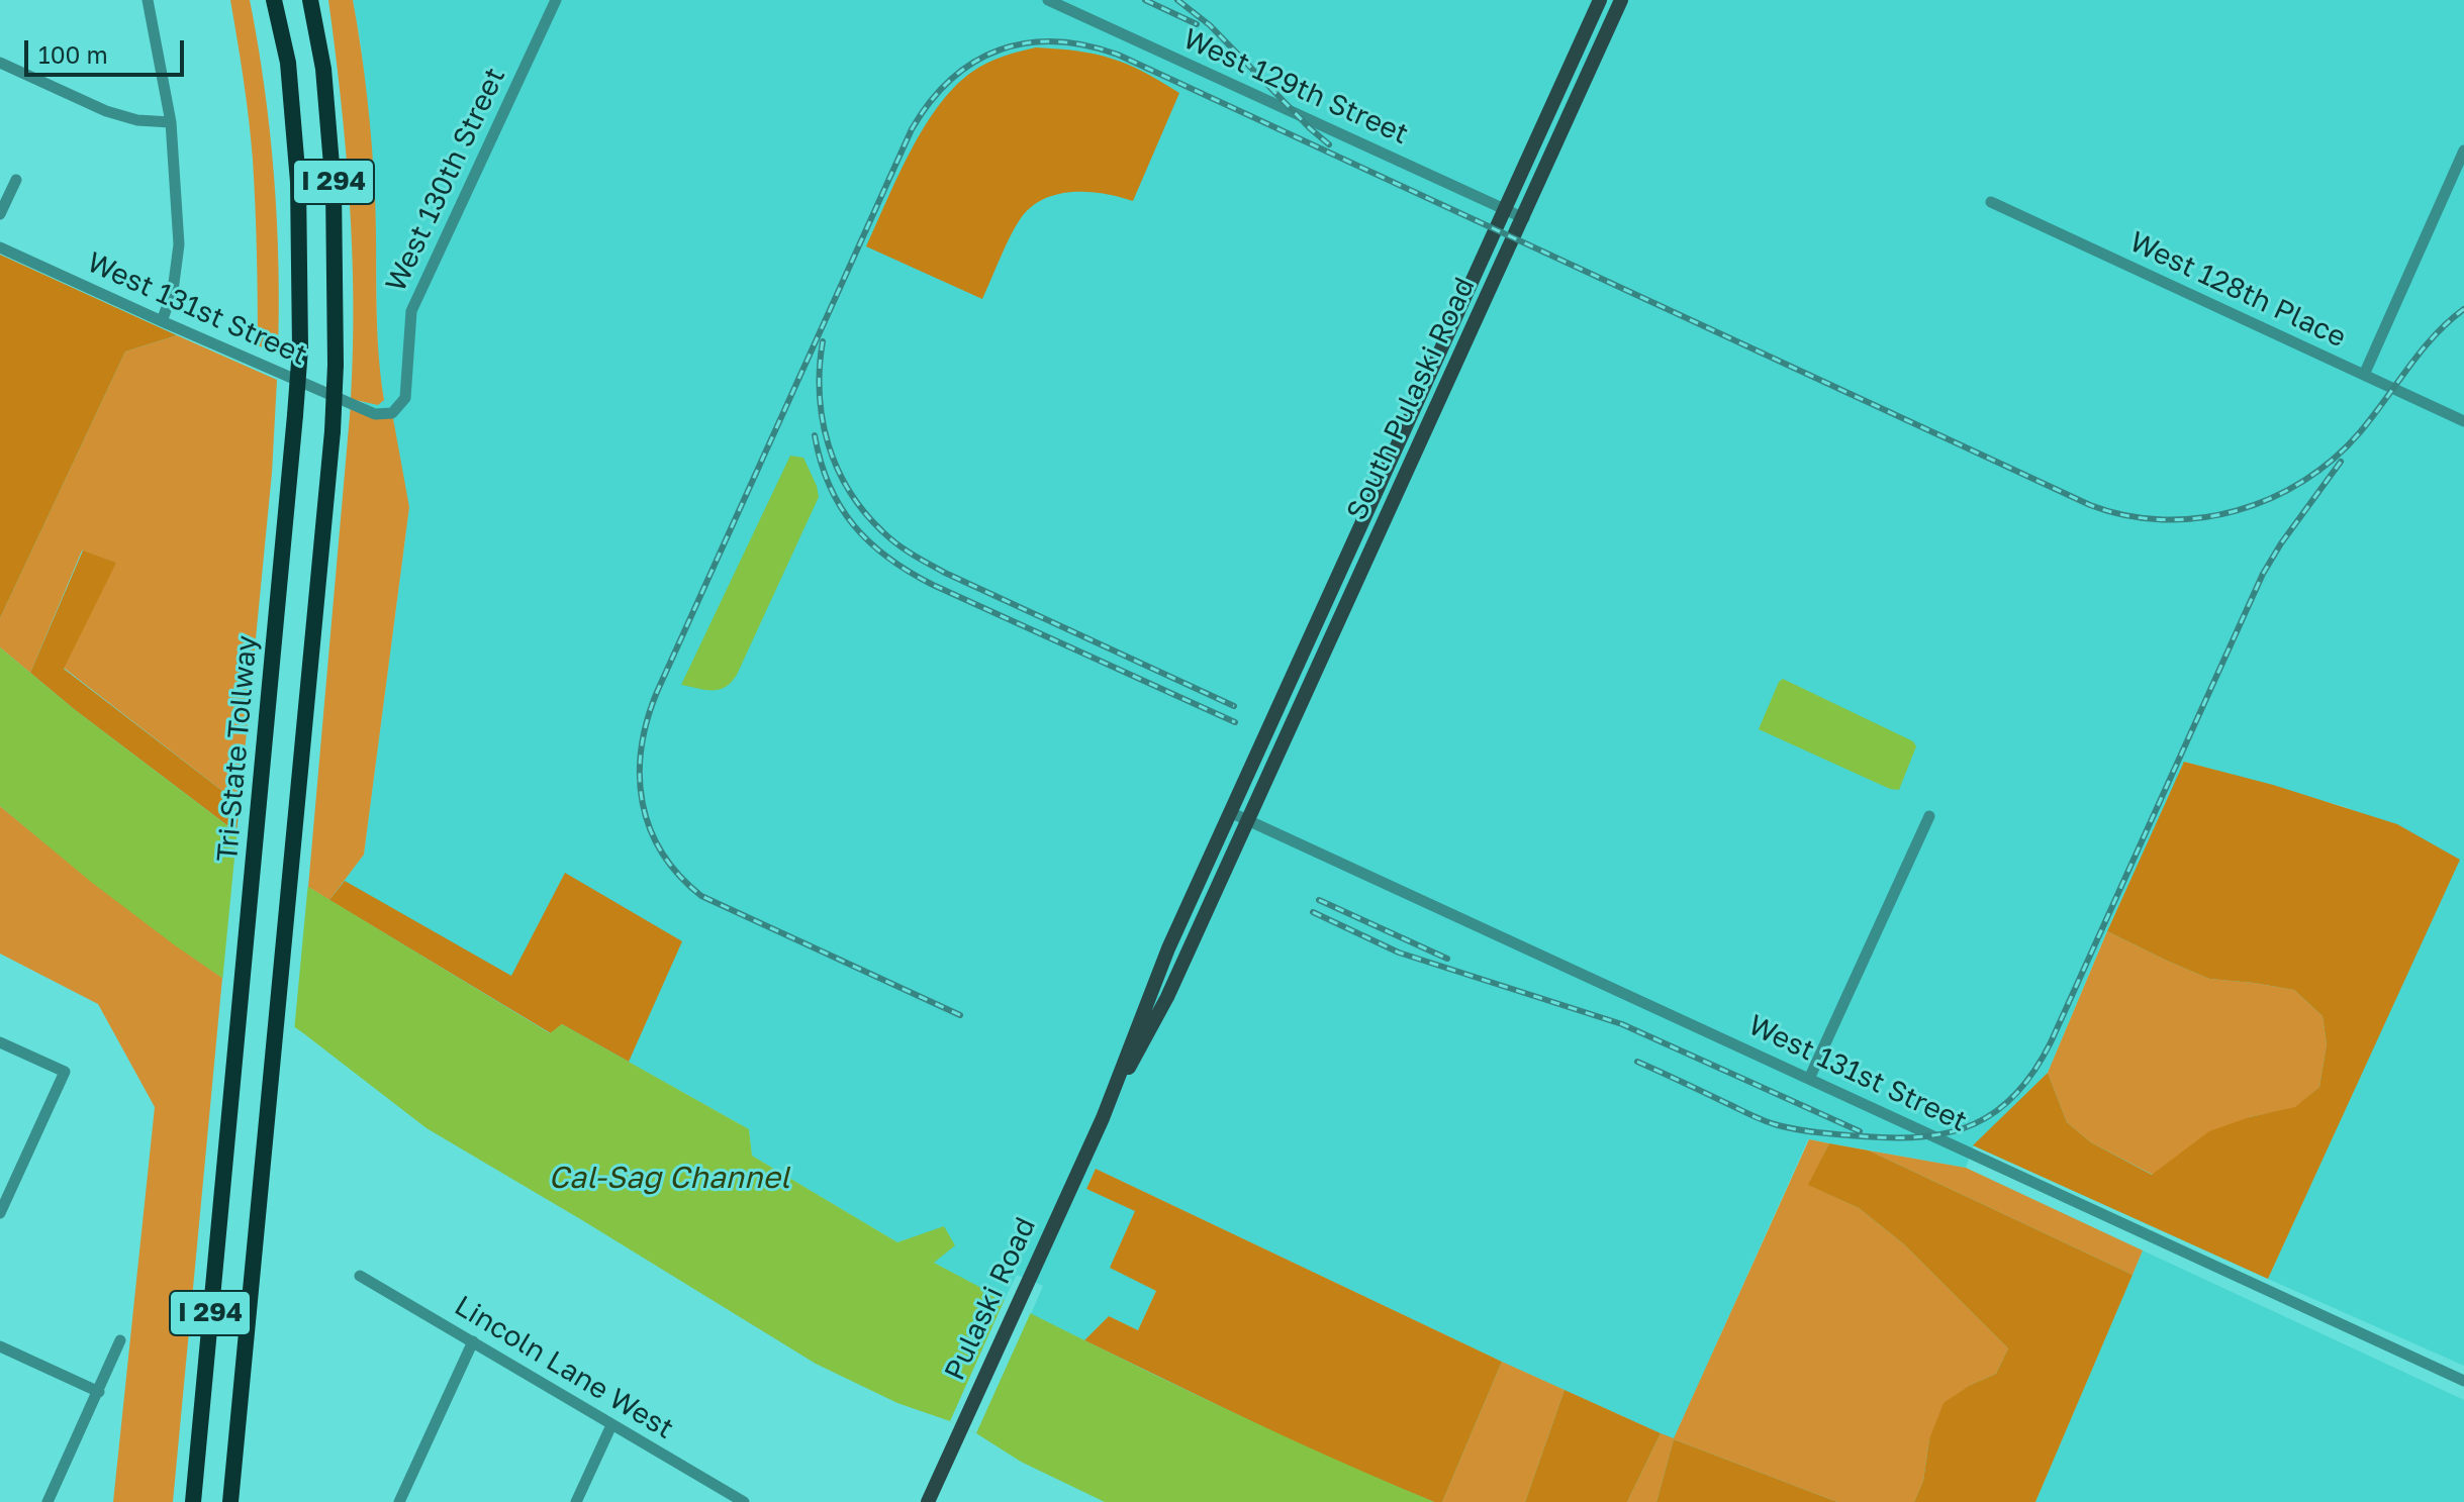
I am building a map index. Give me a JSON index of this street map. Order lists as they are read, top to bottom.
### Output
{
  "streets": {
    "highway": ["I 294", "Tri-State Tollway"],
    "main road": ["South Pulaski Road", "Pulaski Road"],
    "street": [
      "West 129th Street",
      "West 130th Street",
      "West 128th Place",
      "West 131st Street",
      "Lincoln Lane West"
    ]
  },
  "crossings": [
    ["West 129th Street", "South Pulaski Road"],
    ["West 130th Street", "West 131st Street"],
    ["West 131st Street", "South Pulaski Road"],
    ["West 131st Street", "Pulaski Road"],
    ["South Pulaski Road", "Pulaski Road"]
  ],
  "water": ["Cal-Sag Channel"],
  "scale_bar": "100 m"
}
